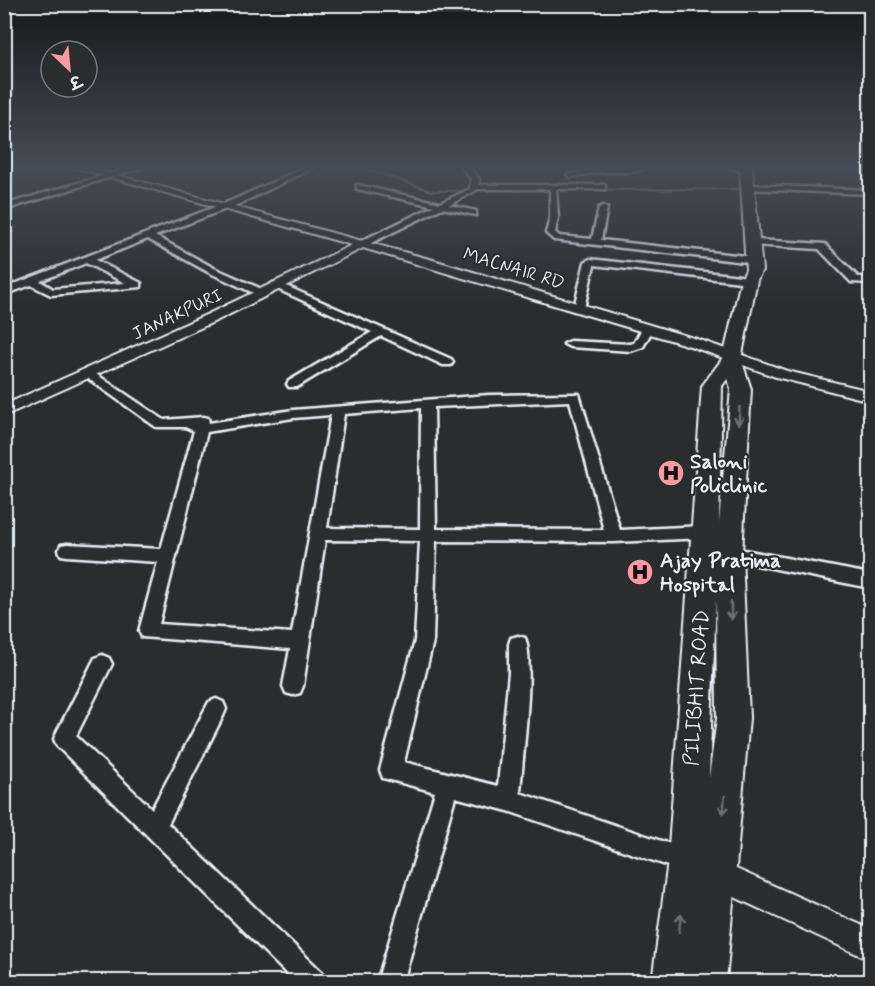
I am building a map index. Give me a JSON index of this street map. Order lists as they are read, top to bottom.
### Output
{
  "streets": {
    "street": ["MACNAIR RD", "JANAKPURI"]
  },
  "crossings": [
    ["MACNAIR RD", "JANAKPURI"]
  ],
  "places": {
    "hospital": ["Saloni Policlinic", "Ajay Pratima Hospital"]
  },
  "north": "bottom right"
}
